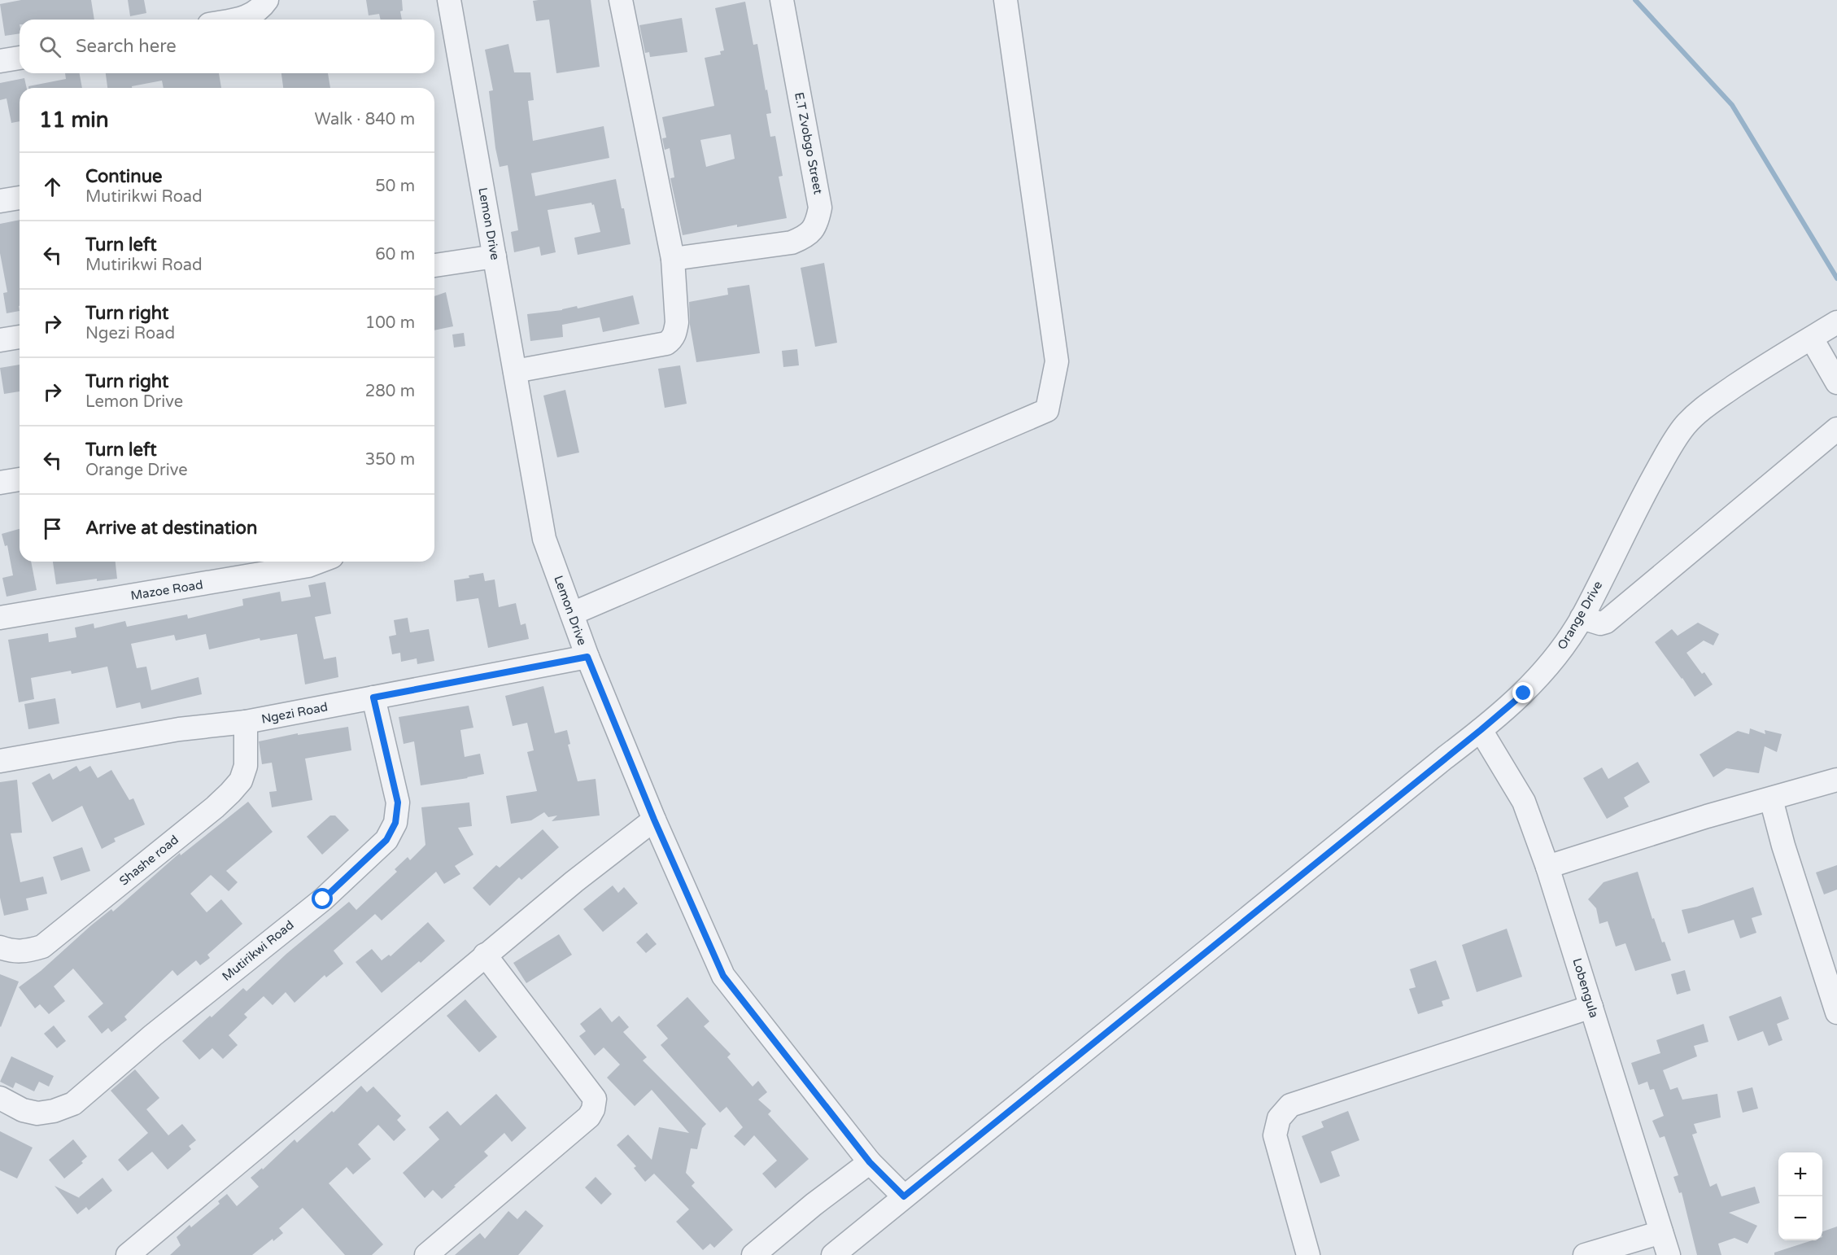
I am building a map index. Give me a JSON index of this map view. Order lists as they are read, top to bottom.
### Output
{
  "streets": {
    "street": [
      "E.T Zvobgo Street",
      "Lemon Drive",
      "Mazoe Road",
      "Orange Drive",
      "Ngezi Road",
      "Shashe road",
      "Mutirikwi Road",
      "Lobengula"
    ]
  },
  "crossings": [
    ["Lemon Drive", "Orange Drive"],
    ["Lemon Drive", "Ngezi Road"],
    ["Orange Drive", "Lobengula"],
    ["Ngezi Road", "Shashe road"],
    ["Ngezi Road", "Mutirikwi Road"]
  ],
  "page": {
    "search": "Search here",
    "heading": ["11 min", "Walk · 840 m"],
    "list": [
      ["Continue", "Mutirikwi Road", "50 m"],
      ["Turn left", "Mutirikwi Road", "60 m"],
      ["Turn right", "Ngezi Road", "100 m"],
      ["Turn right", "Lemon Drive", "280 m"],
      ["Turn left", "Orange Drive", "350 m"],
      "Arrive at destination"
    ],
    "map_buttons": ["+", "−"]
  }
}
